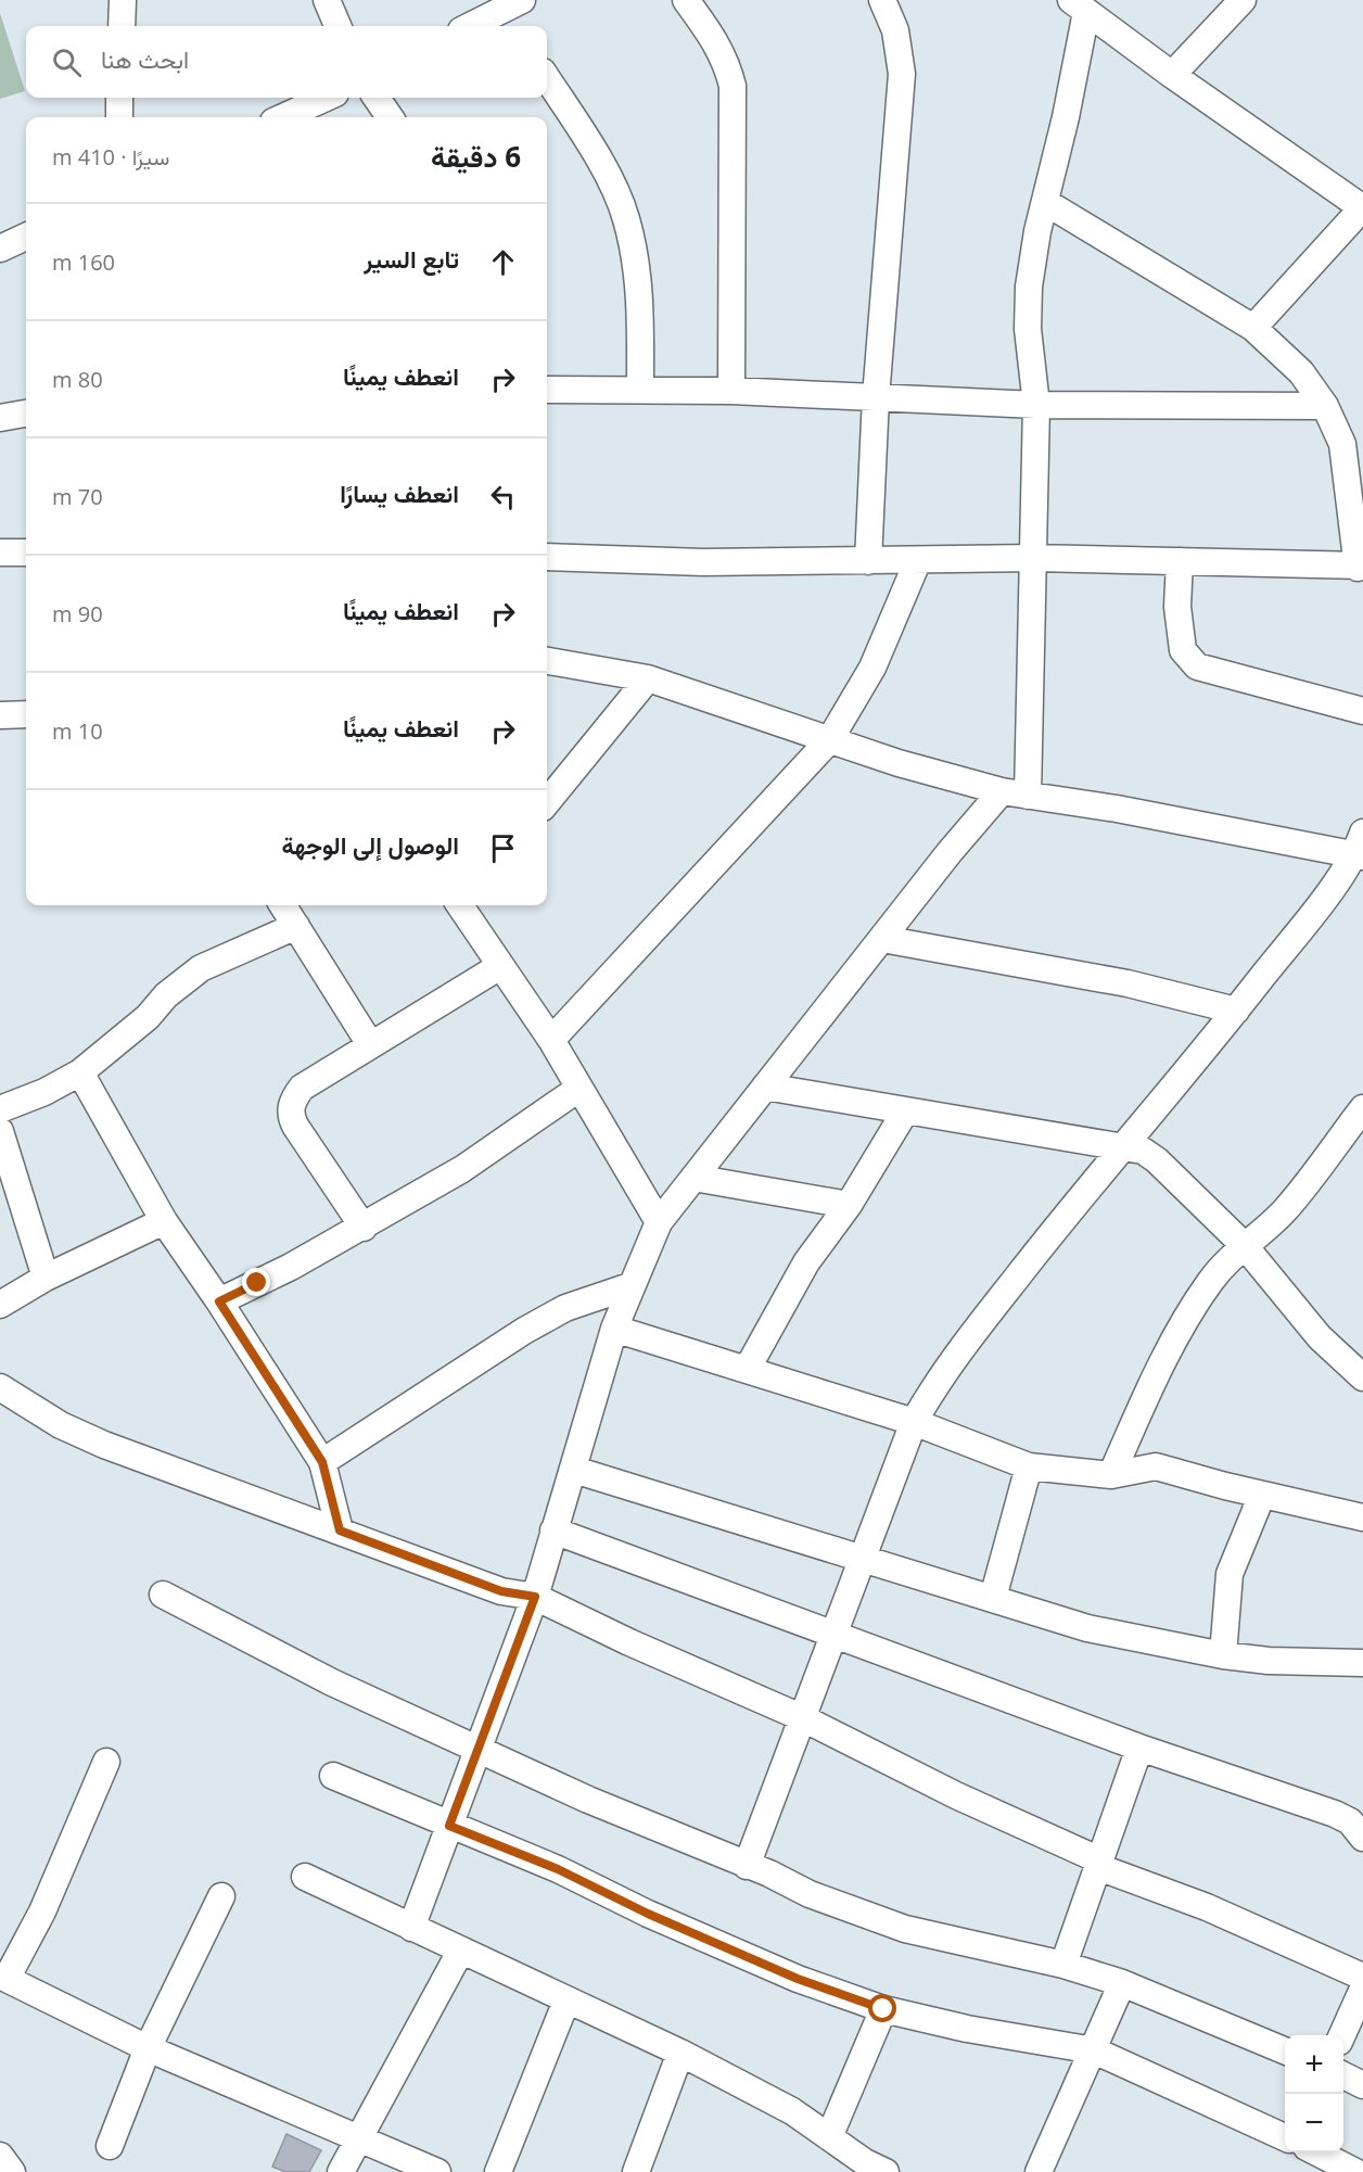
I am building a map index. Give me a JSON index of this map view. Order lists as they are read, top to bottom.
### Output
{
  "page": {
    "search": "ابحث هنا",
    "heading": ["6 دقيقة", "سيرًا · 410 m"],
    "list": [
      ["تابع السير", "160 m"],
      ["انعطف يمينًا", "80 m"],
      ["انعطف يسارًا", "70 m"],
      ["انعطف يمينًا", "90 m"],
      ["انعطف يمينًا", "10 m"],
      "الوصول إلى الوجهة"
    ],
    "map_buttons": ["+", "−"]
  }
}
